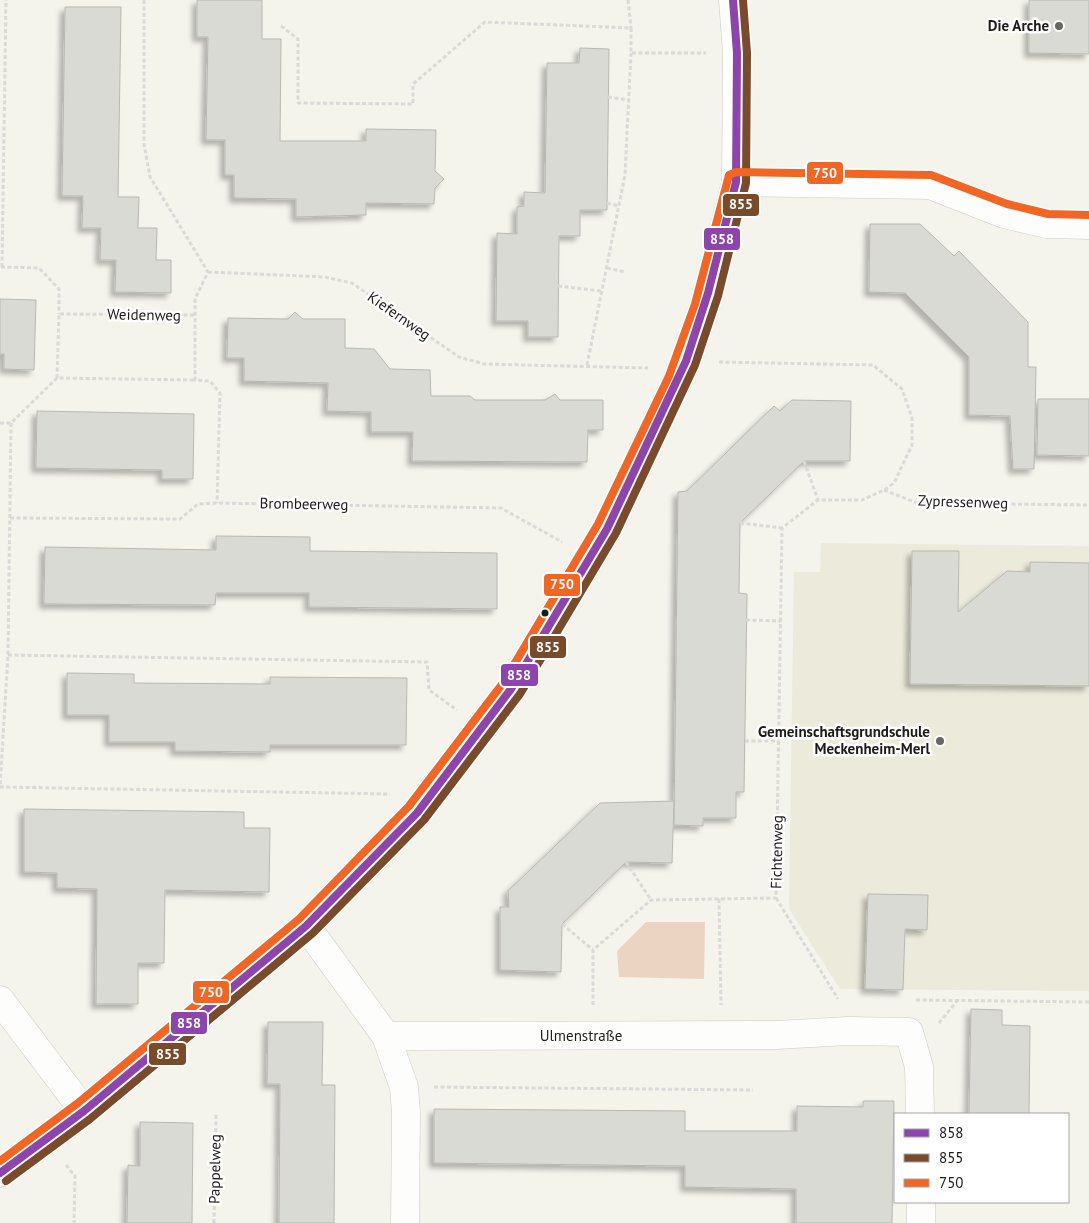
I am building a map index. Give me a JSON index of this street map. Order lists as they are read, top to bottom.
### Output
{
  "streets": {
    "street": ["Ulmenstraße"],
    "path": [
      "Weidenweg",
      "Kiefernweg",
      "Zypressenweg",
      "Brombeerweg",
      "Fichtenweg",
      "Pappelweg"
    ]
  },
  "places": ["Die Arche", "Gemeinschaftsgrundschule Meckenheim-Merl"],
  "lines": ["transit line 858", "transit line 855", "transit line 750"],
  "legend": ["858", "855", "750"]
}
